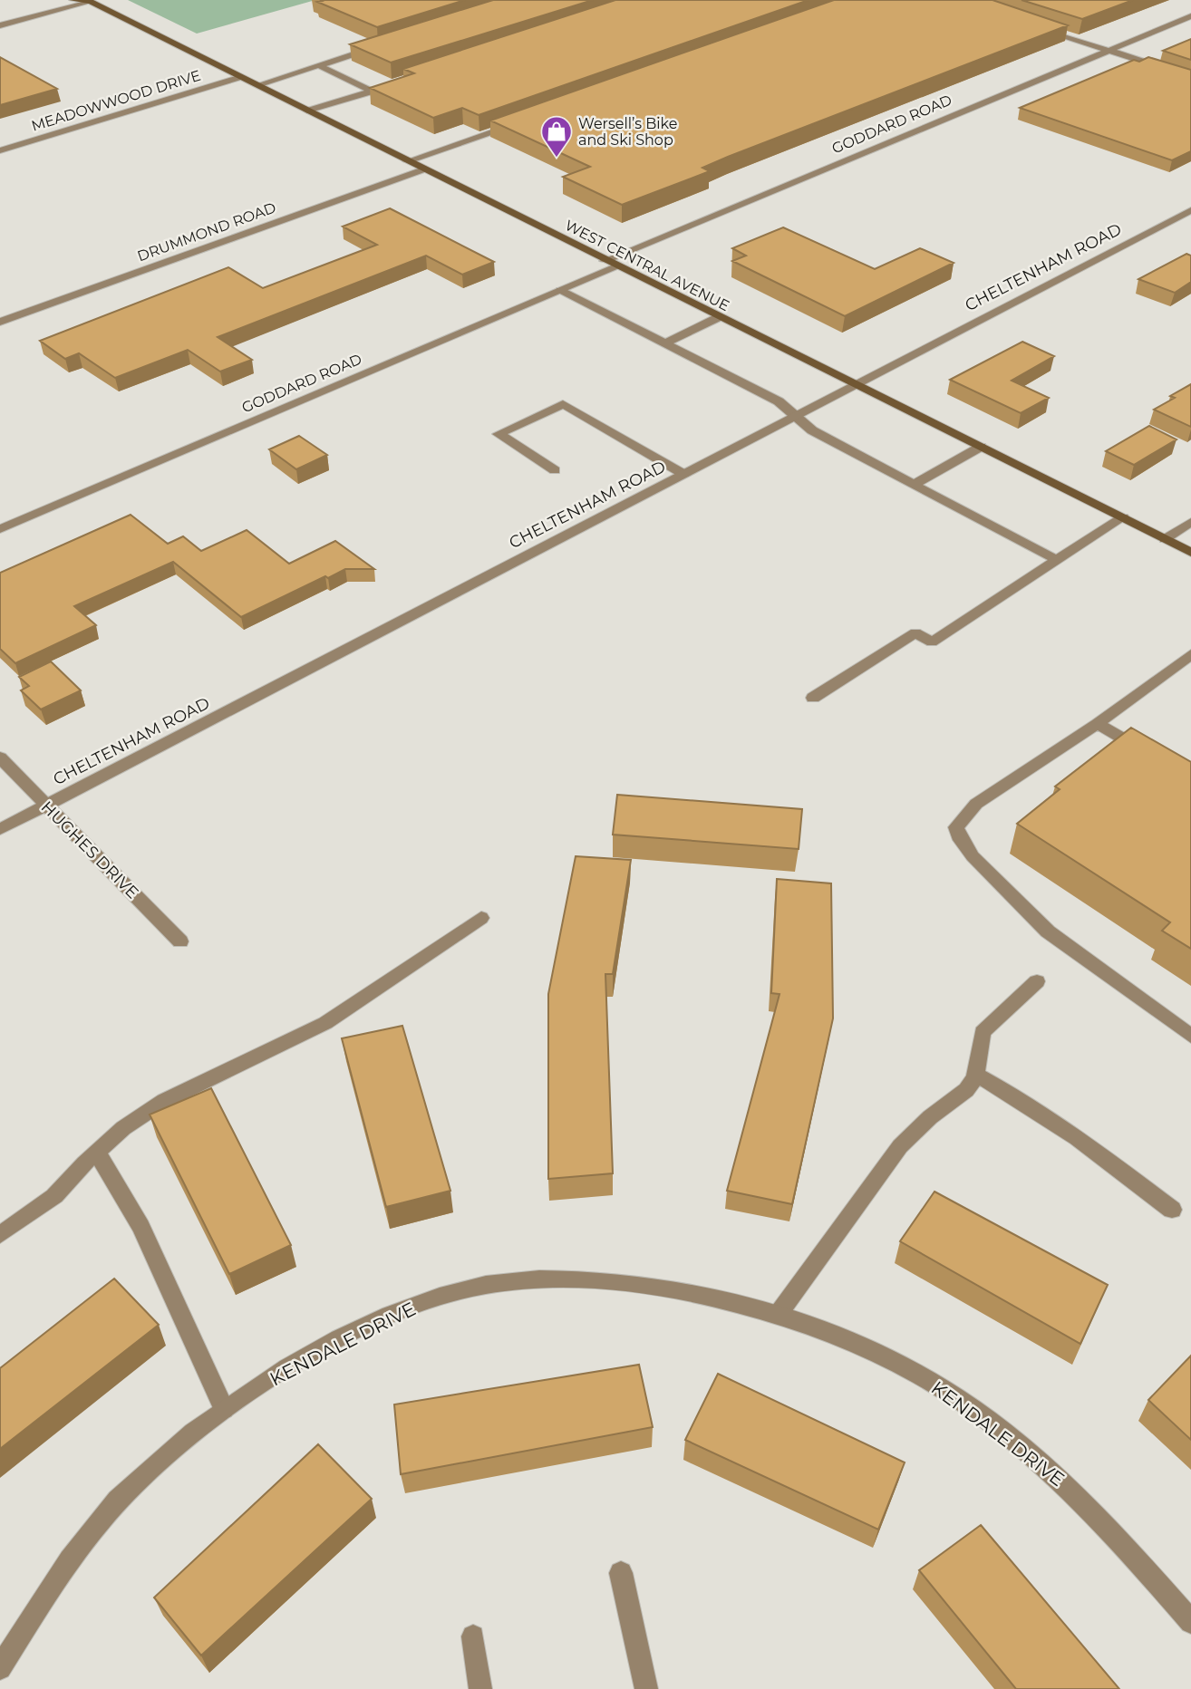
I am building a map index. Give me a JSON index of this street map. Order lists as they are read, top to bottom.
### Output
{
  "streets": {
    "main road": ["WEST CENTRAL AVENUE"],
    "street": [
      "MEADOWWOOD DRIVE",
      "GODDARD ROAD",
      "DRUMMOND ROAD",
      "CHELTENHAM ROAD",
      "HUGHES DRIVE",
      "KENDALE DRIVE"
    ]
  },
  "crossings": [
    ["MEADOWWOOD DRIVE", "WEST CENTRAL AVENUE"],
    ["GODDARD ROAD", "WEST CENTRAL AVENUE"],
    ["DRUMMOND ROAD", "WEST CENTRAL AVENUE"],
    ["WEST CENTRAL AVENUE", "CHELTENHAM ROAD"],
    ["CHELTENHAM ROAD", "HUGHES DRIVE"]
  ],
  "places": {
    "shop": ["Wersell’s Bike and Ski Shop"]
  }
}
